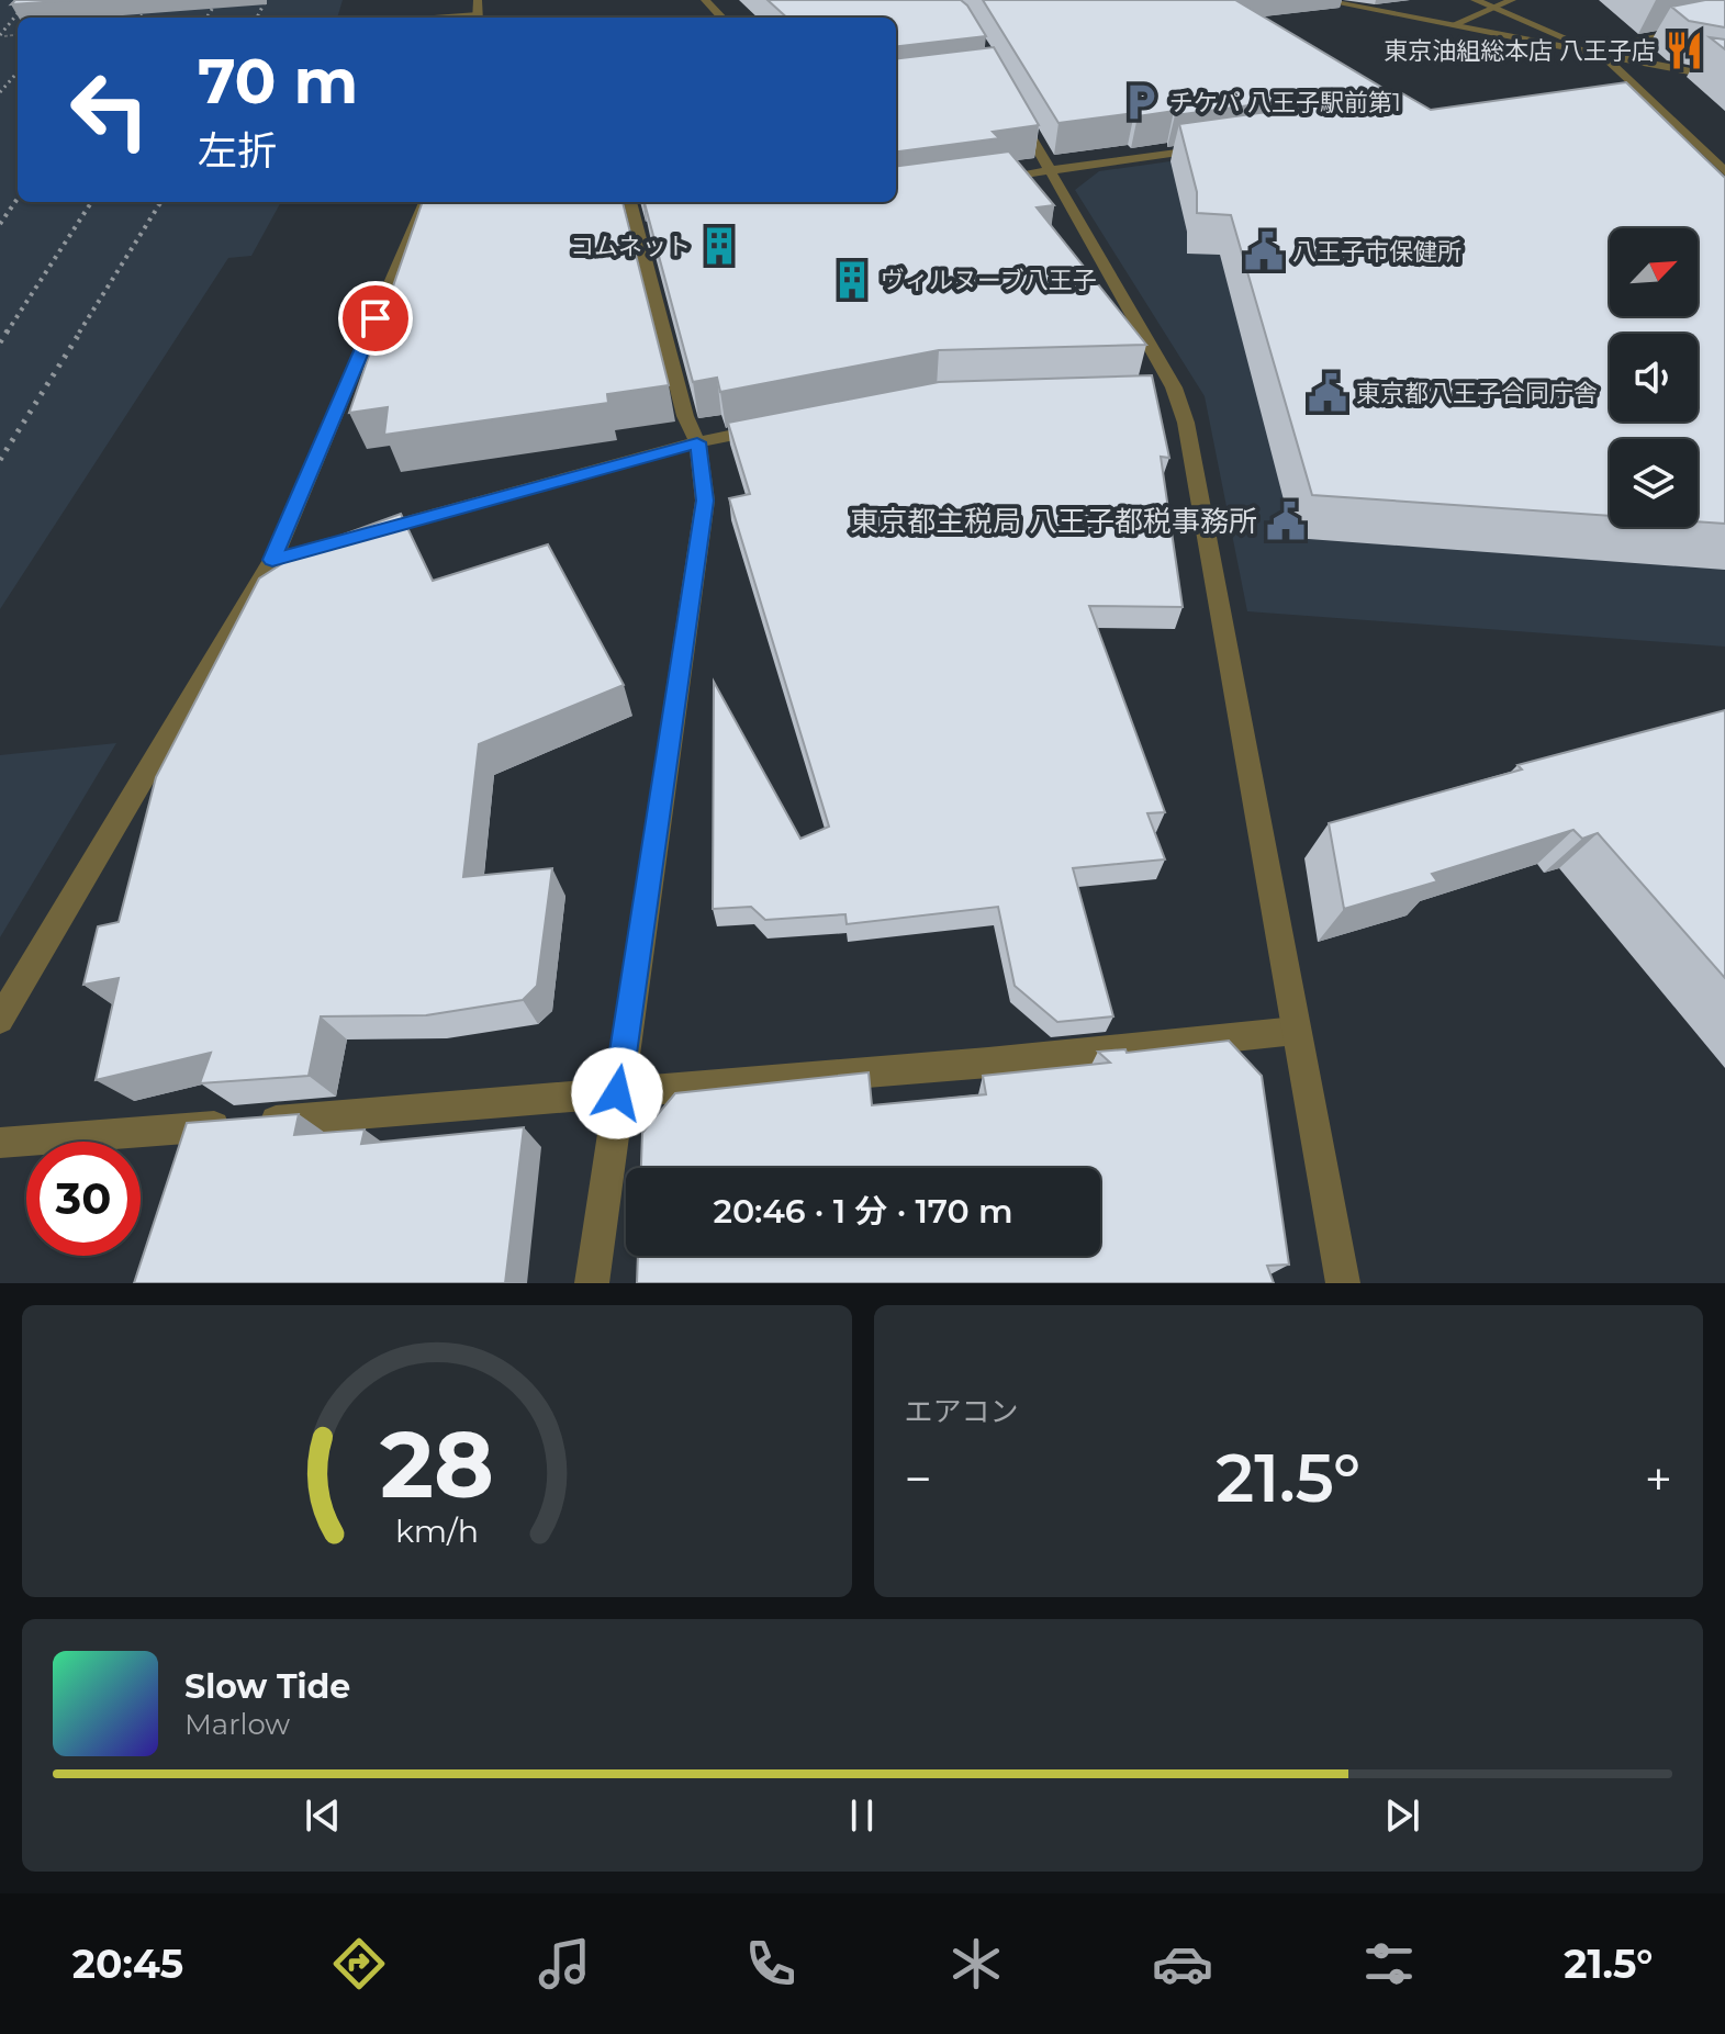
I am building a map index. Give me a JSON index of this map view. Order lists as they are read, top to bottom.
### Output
{
  "places": {
    "restaurant": ["東京油組総本店 八王子店"],
    "parking": ["チケパ 八王子駅前第1"],
    "building": ["コムネット", "ヴィルヌーブ八王子"],
    "public building": ["八王子市保健所", "東京都八王子合同庁舎", "東京都主税局 八王子都税事務所"]
  },
  "north": "top right",
  "page": {
    "turn": ["70 m", "左折"],
    "limit": "30",
    "trip": "20:46 · 1 分 · 170 m",
    "tile": "エアコン",
    "heat": ["−", "21.5°", "+"],
    "song": ["Slow Tide", "Marlow"],
    "tabs": ["20:45", "21.5°"],
    "gauge": ["28", "km/h"]
  }
}
